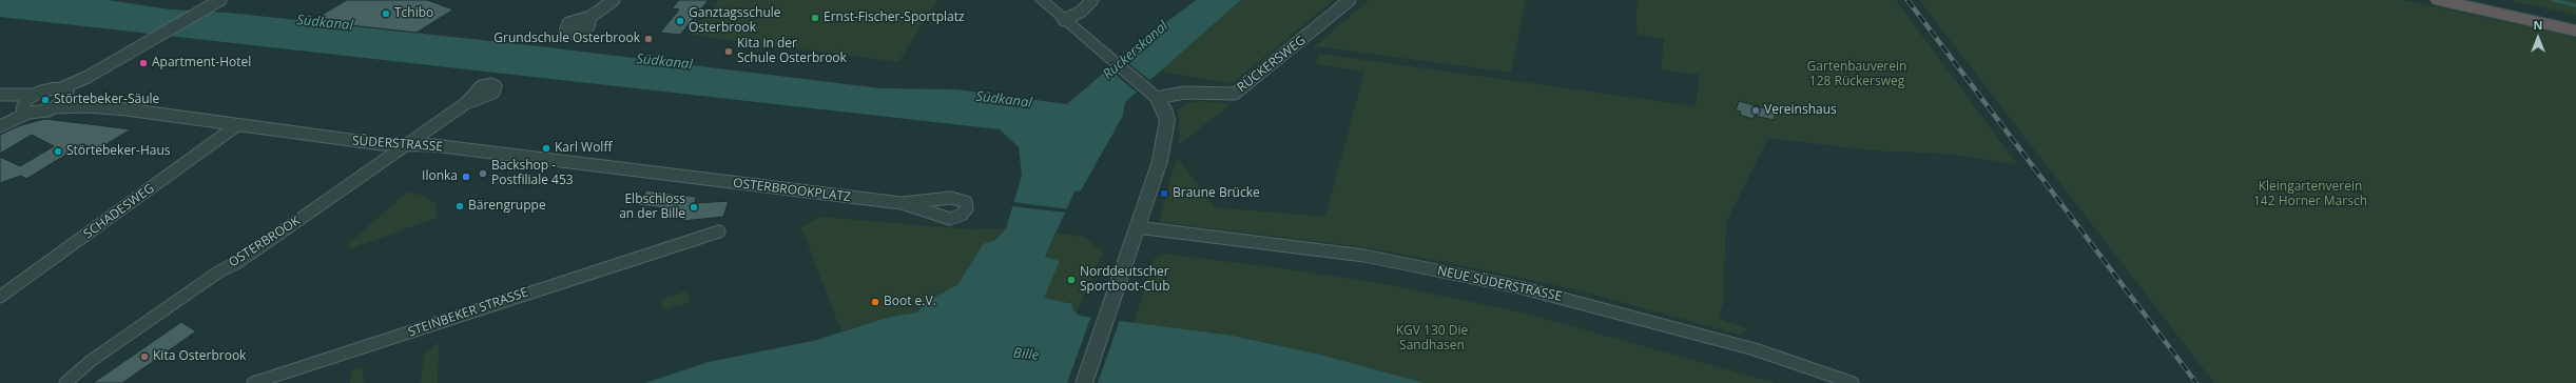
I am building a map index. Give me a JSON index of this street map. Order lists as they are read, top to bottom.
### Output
{
  "streets": {
    "street": [
      "RÜCKERSWEG",
      "SÜDERSTRASSE",
      "OSTERBROOKPLATZ",
      "SCHADESWEG",
      "OSTERBROOK",
      "NEUE SÜDERSTRASSE",
      "STEINBEKER STRASSE"
    ]
  },
  "crossings": [
    ["SÜDERSTRASSE", "OSTERBROOKPLATZ"],
    ["SÜDERSTRASSE", "SCHADESWEG"],
    ["SÜDERSTRASSE", "OSTERBROOK"]
  ],
  "water": ["Südkanal", "Rückerskanal", "Bille"],
  "parks": ["Gartenbauverein 128 Rückersweg", "Kleingartenverein 142 Horner Marsch", "KGV 130 Die Sandhasen"],
  "places": [
    "Tchibo",
    "Ernst-Fischer-Sportplatz",
    "Ganztagsschule Osterbrook",
    "Grundschule Osterbrook",
    "Kita in der Schule Osterbrook",
    "Apartment-Hotel",
    "Störtebeker-Säule",
    "Vereinshaus",
    "Karl Wolff",
    "Störtebeker-Haus",
    "Backshop - Postfiliale 453",
    "Ilonka",
    "Braune Brücke",
    "Bärengruppe",
    "Elbschloss an der Bille",
    "Norddeutscher Sportboot-Club",
    "Boot e.V.",
    "Kita Osterbrook"
  ],
  "north": "top"
}
